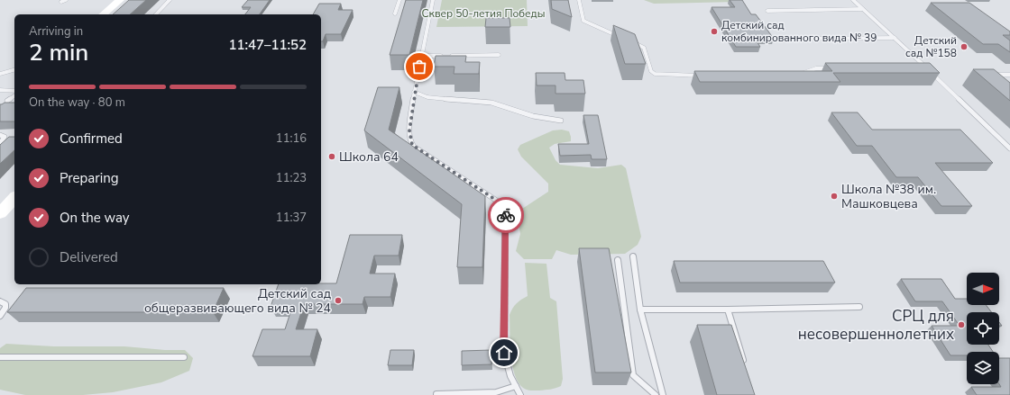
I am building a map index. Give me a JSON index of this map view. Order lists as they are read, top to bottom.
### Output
{
  "parks": ["Сквер 50-летия Победы"],
  "places": [
    "Детский сад комбинированного вида № 39",
    "Детский сад №158",
    "Школа 64",
    "Школа №38 им. Машковцева",
    "Детский сад общеразвивающего вида № 24",
    "СРЦ для несовершеннолетних"
  ],
  "north": "right",
  "page": {
    "heading": ["2 min", "Arriving in", "11:47–11:52"],
    "bar": "On the way · 80 m",
    "list": [
      ["Confirmed", "11:16"],
      ["Preparing", "11:23"],
      ["On the way", "11:37"],
      "Delivered"
    ]
  }
}
